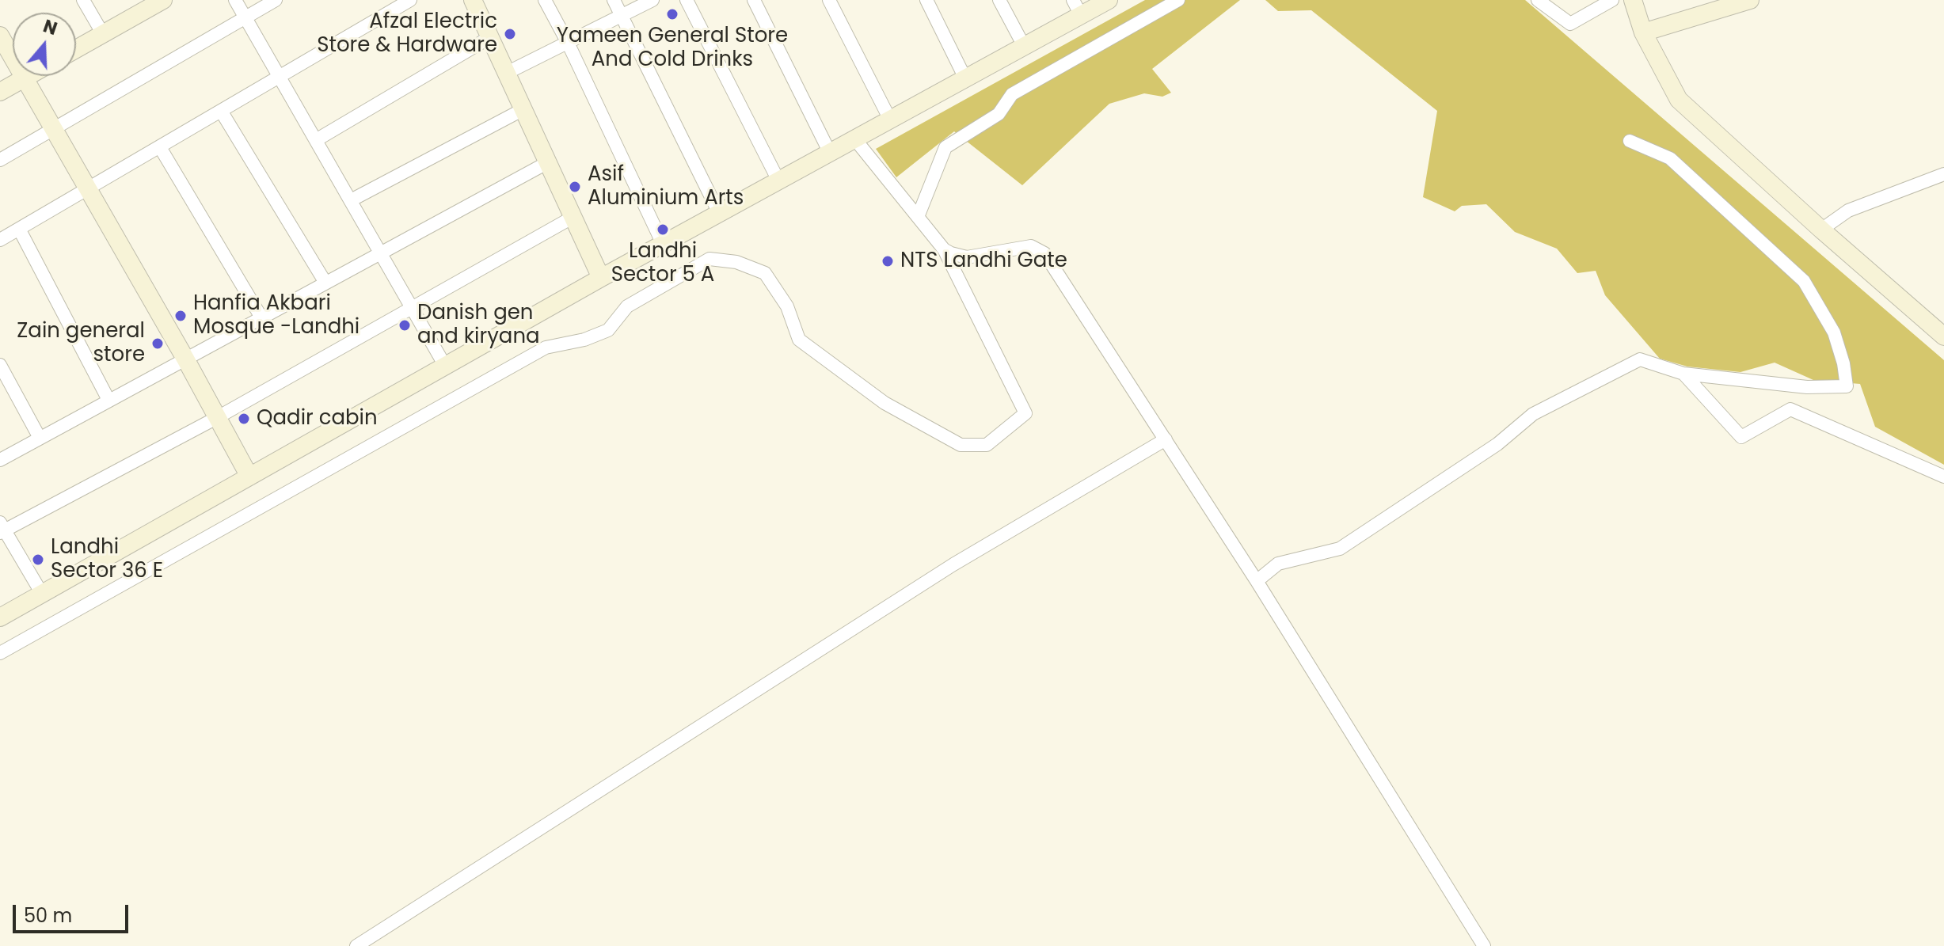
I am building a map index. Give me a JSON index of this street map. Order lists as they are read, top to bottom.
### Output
{
  "places": [
    "Yameen General Store And Cold Drinks",
    "Afzal Electric Store & Hardware",
    "Asif Aluminium Arts",
    "Landhi Sector 5 A",
    "NTS Landhi Gate",
    "Hanfia Akbari Mosque -Landhi",
    "Danish gen and kiryana",
    "Zain general store",
    "Qadir cabin",
    "Landhi Sector 36 E"
  ],
  "scale_bar": "50 m",
  "north": "top"
}
